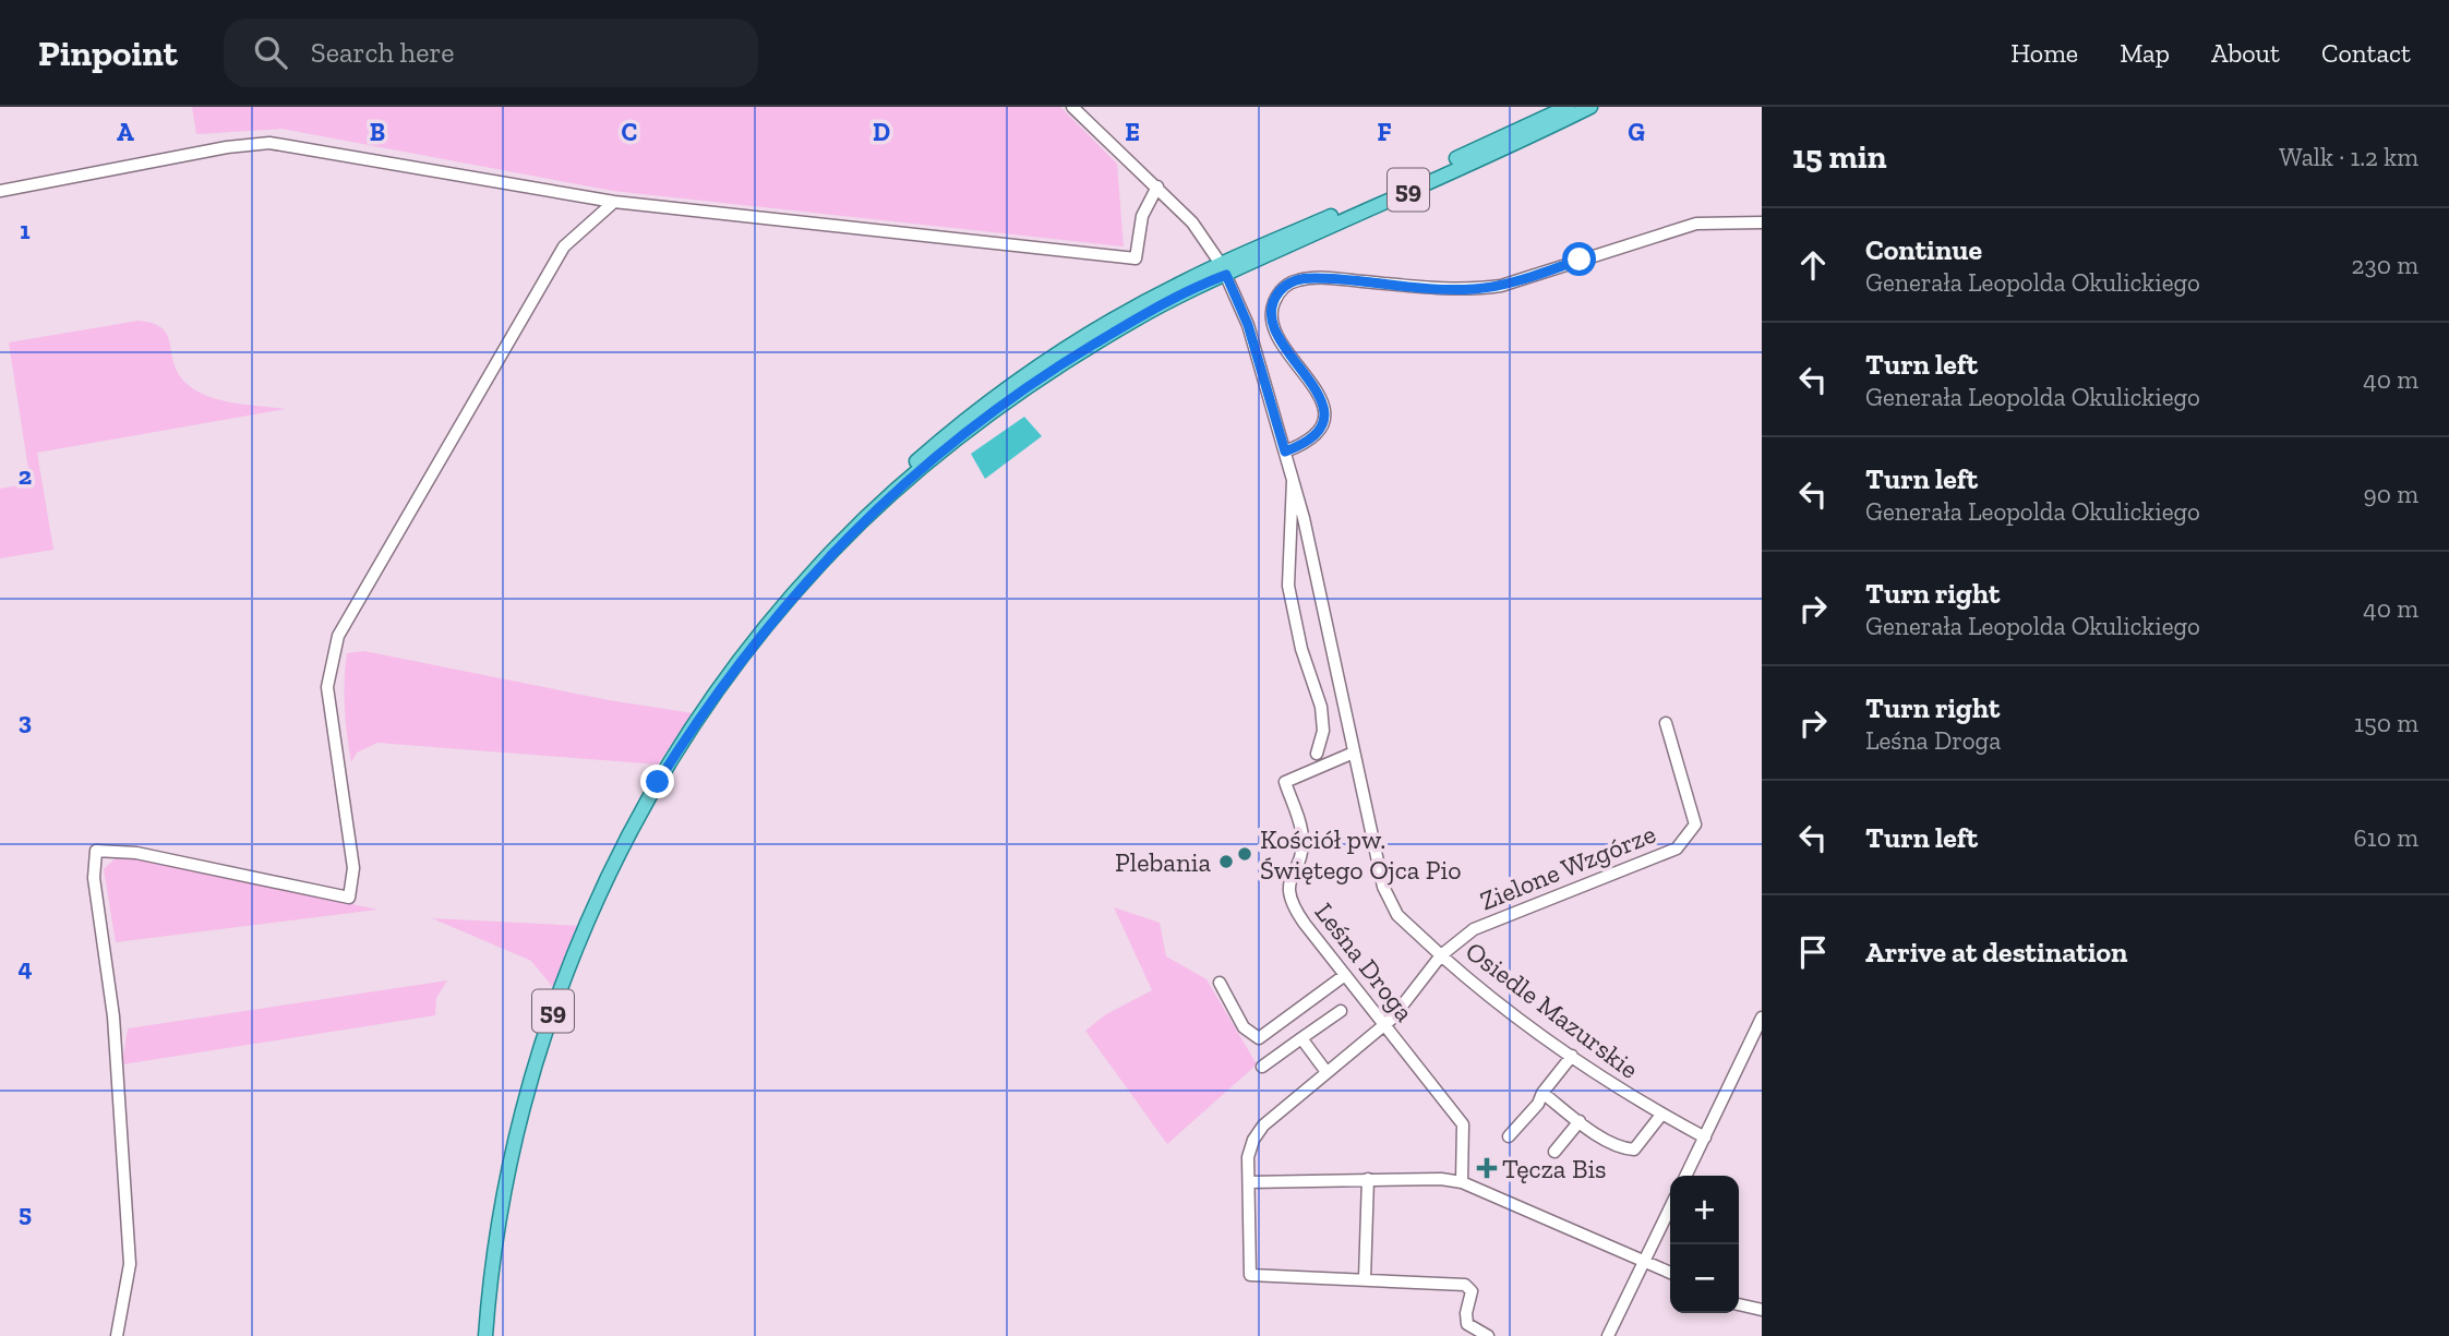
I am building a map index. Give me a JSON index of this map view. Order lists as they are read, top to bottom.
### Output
{
  "streets": {
    "main road": ["59"],
    "street": ["Zielone Wzgórze", "Leśna Droga", "Osiedle Mazurskie"]
  },
  "crossings": [
    ["Zielone Wzgórze", "Osiedle Mazurskie"],
    ["Leśna Droga", "Osiedle Mazurskie"]
  ],
  "places": {
    "other": ["Kościół pw. Świętego Ojca Pio", "Plebania"],
    "health": ["Tęcza Bis"]
  },
  "page": {
    "header": "Pinpoint",
    "search": "Search here",
    "nav": [
      "Home",
      "Map",
      "About",
      "Contact"
    ],
    "heading": ["15 min", "Walk · 1.2 km"],
    "list": [
      ["Continue", "Generała Leopolda Okulickiego", "230 m"],
      ["Turn left", "Generała Leopolda Okulickiego", "40 m"],
      ["Turn left", "Generała Leopolda Okulickiego", "90 m"],
      ["Turn right", "Generała Leopolda Okulickiego", "40 m"],
      ["Turn right", "Leśna Droga", "150 m"],
      ["Turn left", "610 m"],
      "Arrive at destination"
    ],
    "map_buttons": ["+", "−"]
  },
  "grid": {
    "columns": [
      "A",
      "B",
      "C",
      "D",
      "E",
      "F",
      "G"
    ],
    "rows": [
      "1",
      "2",
      "3",
      "4",
      "5"
    ]
  }
}
